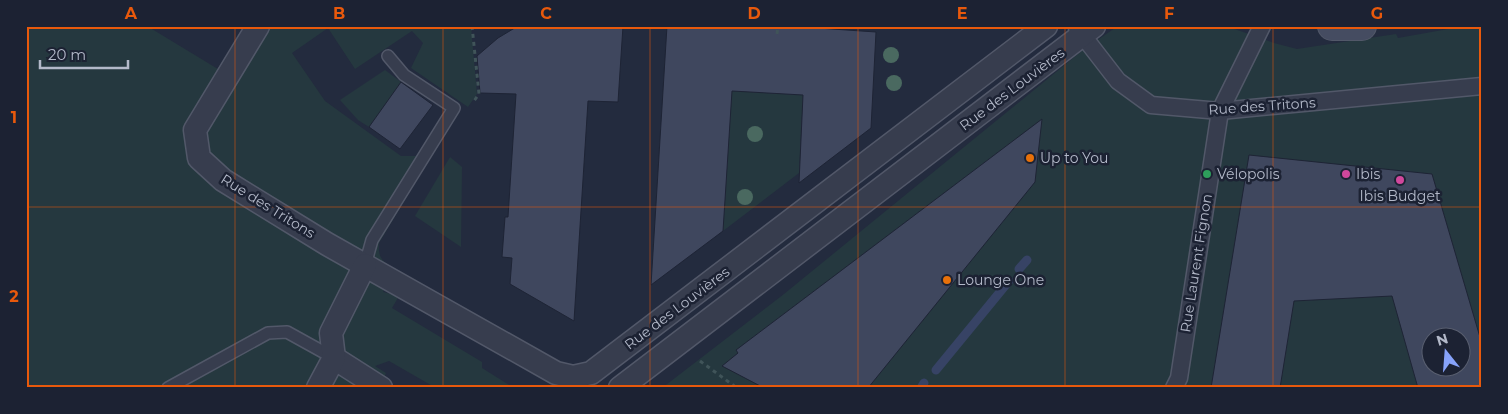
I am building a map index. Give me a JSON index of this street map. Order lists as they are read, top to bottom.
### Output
{
  "streets": {
    "street": ["Rue des Louvières", "Rue des Tritons", "Rue Laurent Fignon"]
  },
  "crossings": [
    ["Rue des Louvières", "Rue des Tritons"],
    ["Rue des Tritons", "Rue Laurent Fignon"]
  ],
  "places": [
    "Up to You",
    "Vélopolis",
    "Ibis",
    "Ibis Budget",
    "Lounge One"
  ],
  "scale_bar": "20 m",
  "north": "top",
  "grid": {
    "columns": [
      "A",
      "B",
      "C",
      "D",
      "E",
      "F",
      "G"
    ],
    "rows": ["1", "2"]
  }
}
